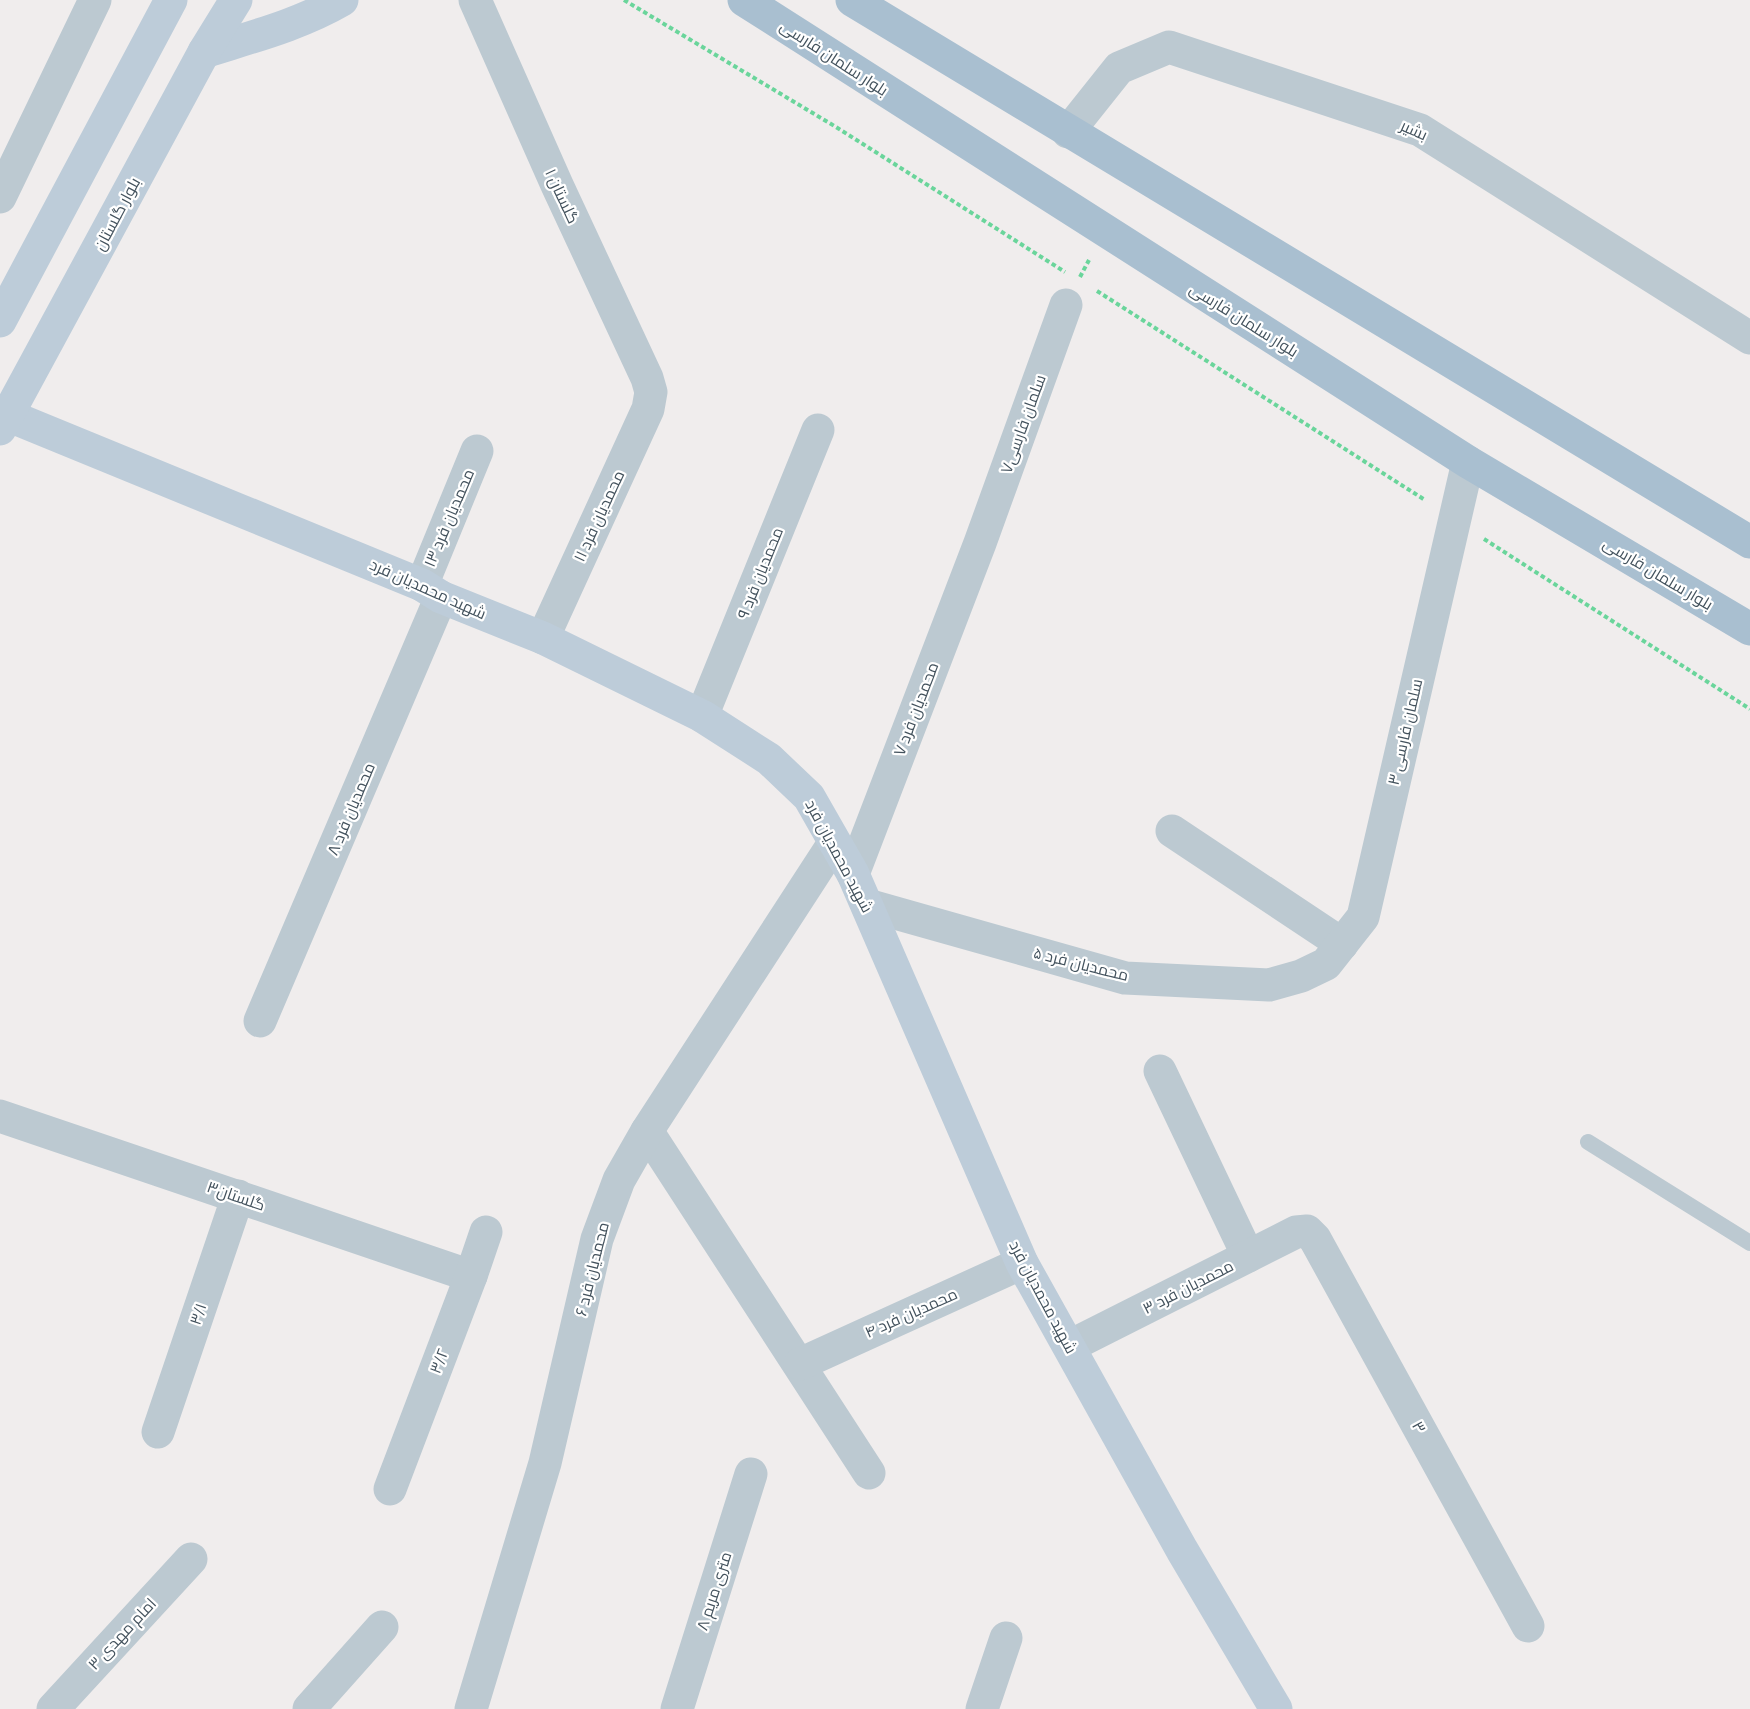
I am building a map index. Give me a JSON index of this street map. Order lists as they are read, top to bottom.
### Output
{
  "streets": {
    "main road": ["بلوار سلمان فارسی"],
    "street": [
      "بشیر",
      "۱ گلستان",
      "بلوار گلستان",
      "سلمان فارسی۷",
      "۱۱ محمدیان فرد",
      "۱۳ محمدیان فرد",
      "۹ محمدیان فرد",
      "شهید محمدیان فرد",
      "۷ محمدیان فرد",
      "۳ سلمان فارسی",
      "۸ محمدیان فرد",
      "۵ محمدیان فرد",
      "گلستان۳",
      "۶ محمدیان فرد",
      "۳ محمدیان فرد",
      "۴ محمدیان فرد",
      "۳/۱",
      "۳/۲",
      "۳",
      "۸ متری مریم",
      "۳ امام مهدی"
    ]
  },
  "crossings": [
    ["بلوار سلمان فارسی", "۳ سلمان فارسی"],
    ["۱ گلستان", "۱۱ محمدیان فرد"],
    ["بلوار گلستان", "شهید محمدیان فرد"],
    ["سلمان فارسی۷", "۷ محمدیان فرد"],
    ["۱۱ محمدیان فرد", "شهید محمدیان فرد"],
    ["۱۳ محمدیان فرد", "شهید محمدیان فرد"],
    ["۱۳ محمدیان فرد", "۸ محمدیان فرد"],
    ["۹ محمدیان فرد", "شهید محمدیان فرد"],
    ["شهید محمدیان فرد", "۷ محمدیان فرد"],
    ["شهید محمدیان فرد", "۸ محمدیان فرد"],
    ["شهید محمدیان فرد", "۵ محمدیان فرد"],
    ["شهید محمدیان فرد", "۶ محمدیان فرد"],
    ["شهید محمدیان فرد", "۳ محمدیان فرد"],
    ["شهید محمدیان فرد", "۴ محمدیان فرد"],
    ["۳ سلمان فارسی", "۵ محمدیان فرد"],
    ["گلستان۳", "۳/۱"],
    ["گلستان۳", "۳/۲"],
    ["۳ محمدیان فرد", "۳"]
  ]
}
